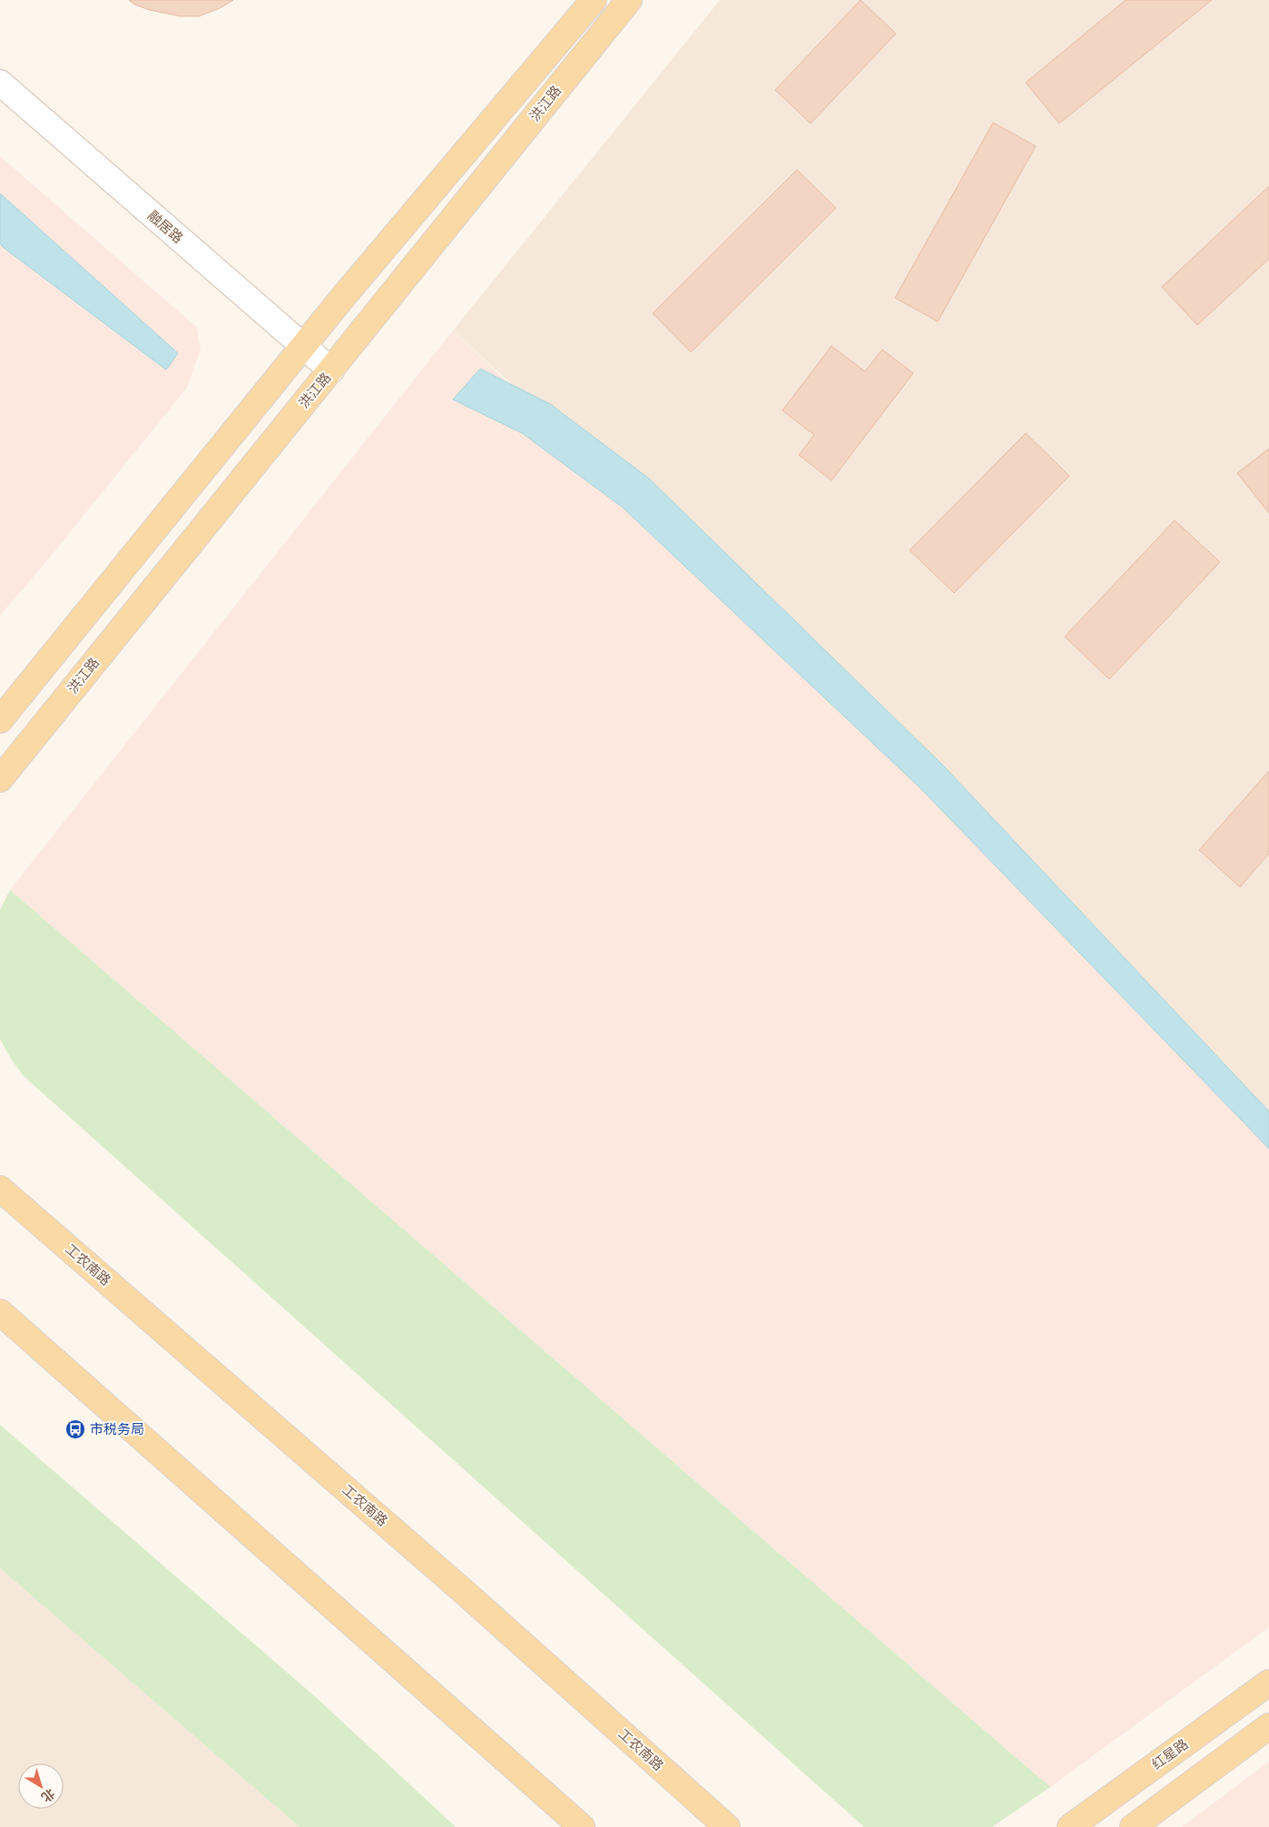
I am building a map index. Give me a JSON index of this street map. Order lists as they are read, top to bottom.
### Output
{
  "streets": {
    "main road": ["洪江路", "工农南路", "红星路"],
    "street": ["融居路"]
  },
  "crossings": [
    ["洪江路", "融居路"]
  ],
  "places": {
    "bus stop": ["市税务局"]
  },
  "north": "bottom right"
}
